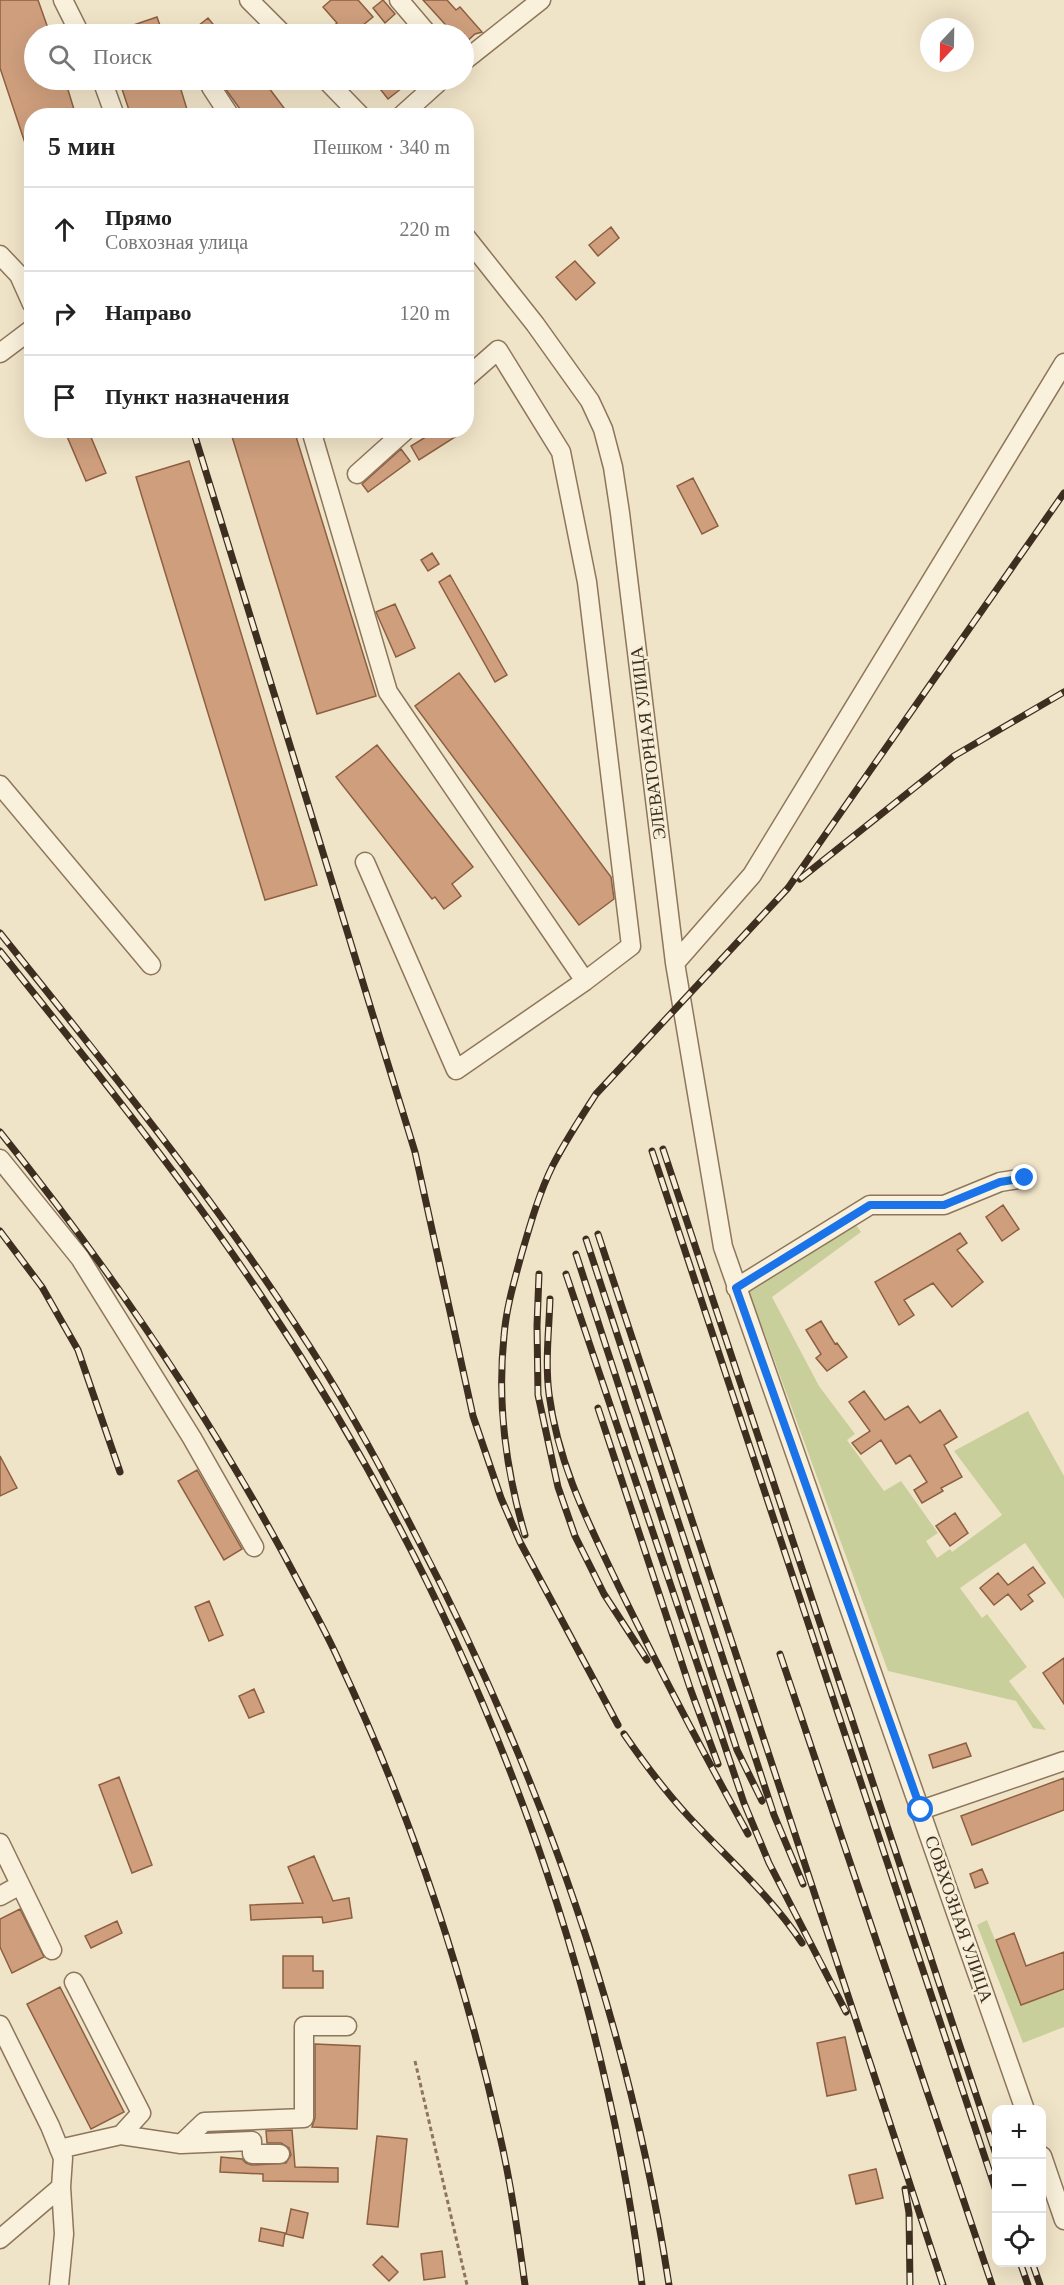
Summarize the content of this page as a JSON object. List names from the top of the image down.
{
  "streets": {
    "street": ["ЭЛЕВАТОРНАЯ УЛИЦА", "СОВХОЗНАЯ УЛИЦА"]
  },
  "crossings": [
    ["ЭЛЕВАТОРНАЯ УЛИЦА", "СОВХОЗНАЯ УЛИЦА"]
  ],
  "north": "bottom",
  "page": {
    "search": "Поиск",
    "heading": ["5 мин", "Пешком · 340 m"],
    "list": [
      ["Прямо", "Совхозная улица", "220 m"],
      ["Направо", "120 m"],
      "Пункт назначения"
    ],
    "map_buttons": ["+", "−"]
  }
}
